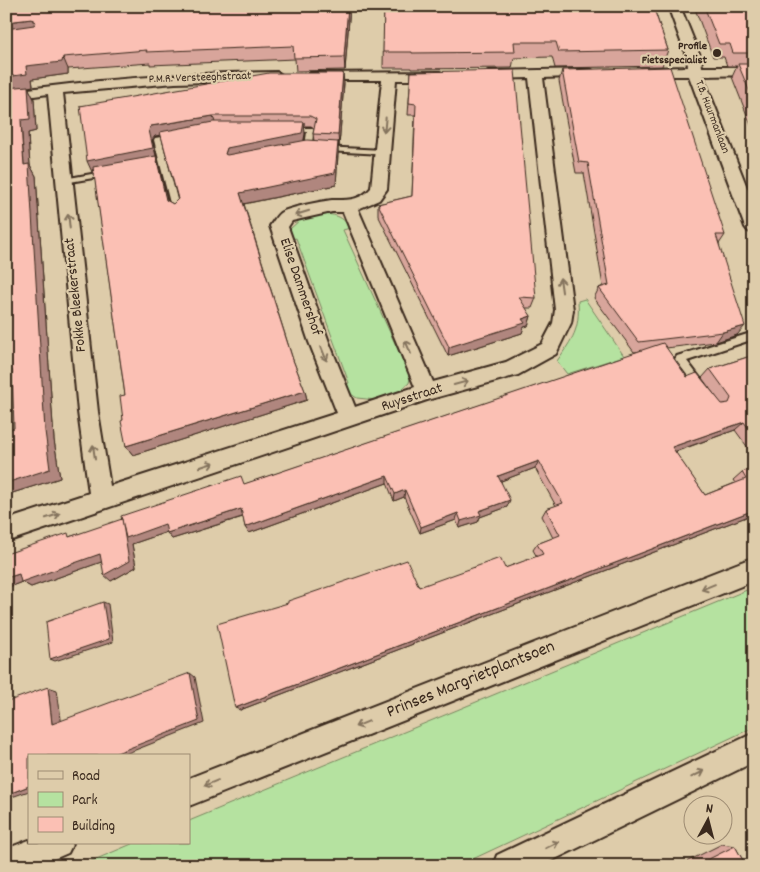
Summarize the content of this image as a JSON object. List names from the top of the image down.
{
  "streets": {
    "street": [
      "P.M.R. Versteeghstraat",
      "T.B. Huurmanlaan",
      "Elise Dammershof",
      "Fokke Bleekerstraat",
      "Ruysstraat",
      "Prinses Margrietplantsoen"
    ]
  },
  "crossings": [
    ["P.M.R. Versteeghstraat", "Elise Dammershof"],
    ["P.M.R. Versteeghstraat", "Fokke Bleekerstraat"],
    ["Elise Dammershof", "Ruysstraat"],
    ["Fokke Bleekerstraat", "Ruysstraat"]
  ],
  "one_way": ["Elise Dammershof", "Fokke Bleekerstraat", "Ruysstraat"],
  "places": ["Profile Fietsspecialist"],
  "legend": ["Road", "Park", "Building"],
  "north": "top"
}
